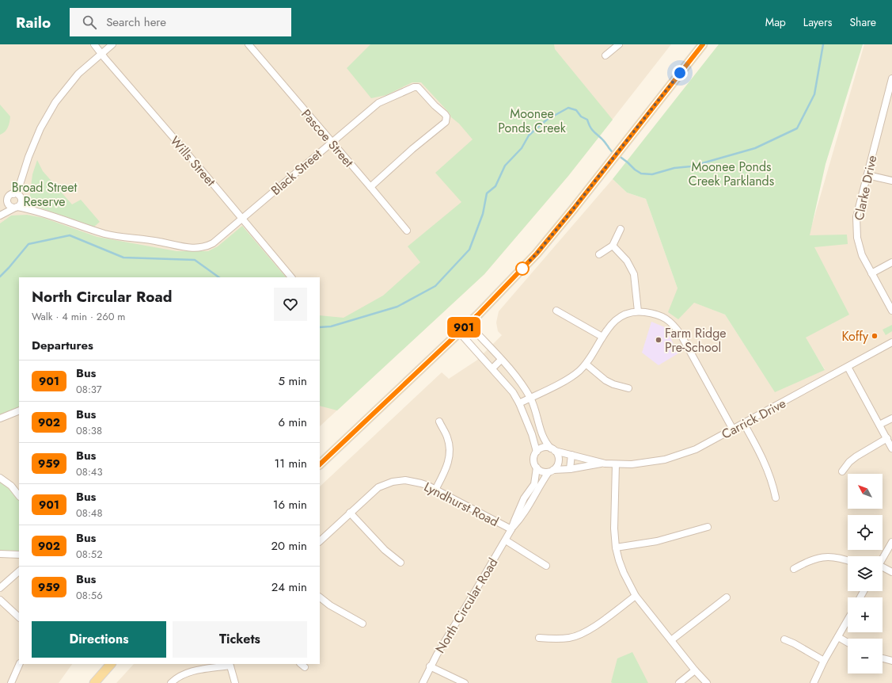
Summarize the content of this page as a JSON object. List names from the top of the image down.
{
  "streets": {
    "street": [
      "Pascoe Street",
      "Wills Street",
      "Black Street",
      "Clarke Drive",
      "Carrick Drive",
      "Lyndhurst Road",
      "North Circular Road"
    ]
  },
  "crossings": [
    ["Pascoe Street", "Black Street"],
    ["Wills Street", "Black Street"],
    ["Carrick Drive", "North Circular Road"],
    ["Lyndhurst Road", "North Circular Road"]
  ],
  "parks": ["Moonee Ponds Creek", "Moonee Ponds Creek Parklands", "Broad Street Reserve"],
  "places": ["Koffy", "Farm Ridge Pre-School"],
  "lines": ["bus line 901"],
  "north": "top left",
  "page": {
    "header": "Railo",
    "search": "Search here",
    "nav": ["Map", "Layers", "Share"],
    "on_map": "901",
    "heading": [
      ["North Circular Road", "Walk · 4 min · 260 m"],
      "Departures"
    ],
    "list": [
      {
        "mark": "901",
        "name": "Bus",
        "note": "08:37",
        "value": "5 min"
      },
      {
        "mark": "902",
        "name": "Bus",
        "note": "08:38",
        "value": "6 min"
      },
      {
        "mark": "959",
        "name": "Bus",
        "note": "08:43",
        "value": "11 min"
      },
      {
        "mark": "901",
        "name": "Bus",
        "note": "08:48",
        "value": "16 min"
      },
      {
        "mark": "902",
        "name": "Bus",
        "note": "08:52",
        "value": "20 min"
      },
      {
        "mark": "959",
        "name": "Bus",
        "note": "08:56",
        "value": "24 min"
      }
    ],
    "map_buttons": ["+", "−"],
    "buttons": ["Directions", "Tickets"]
  }
}
